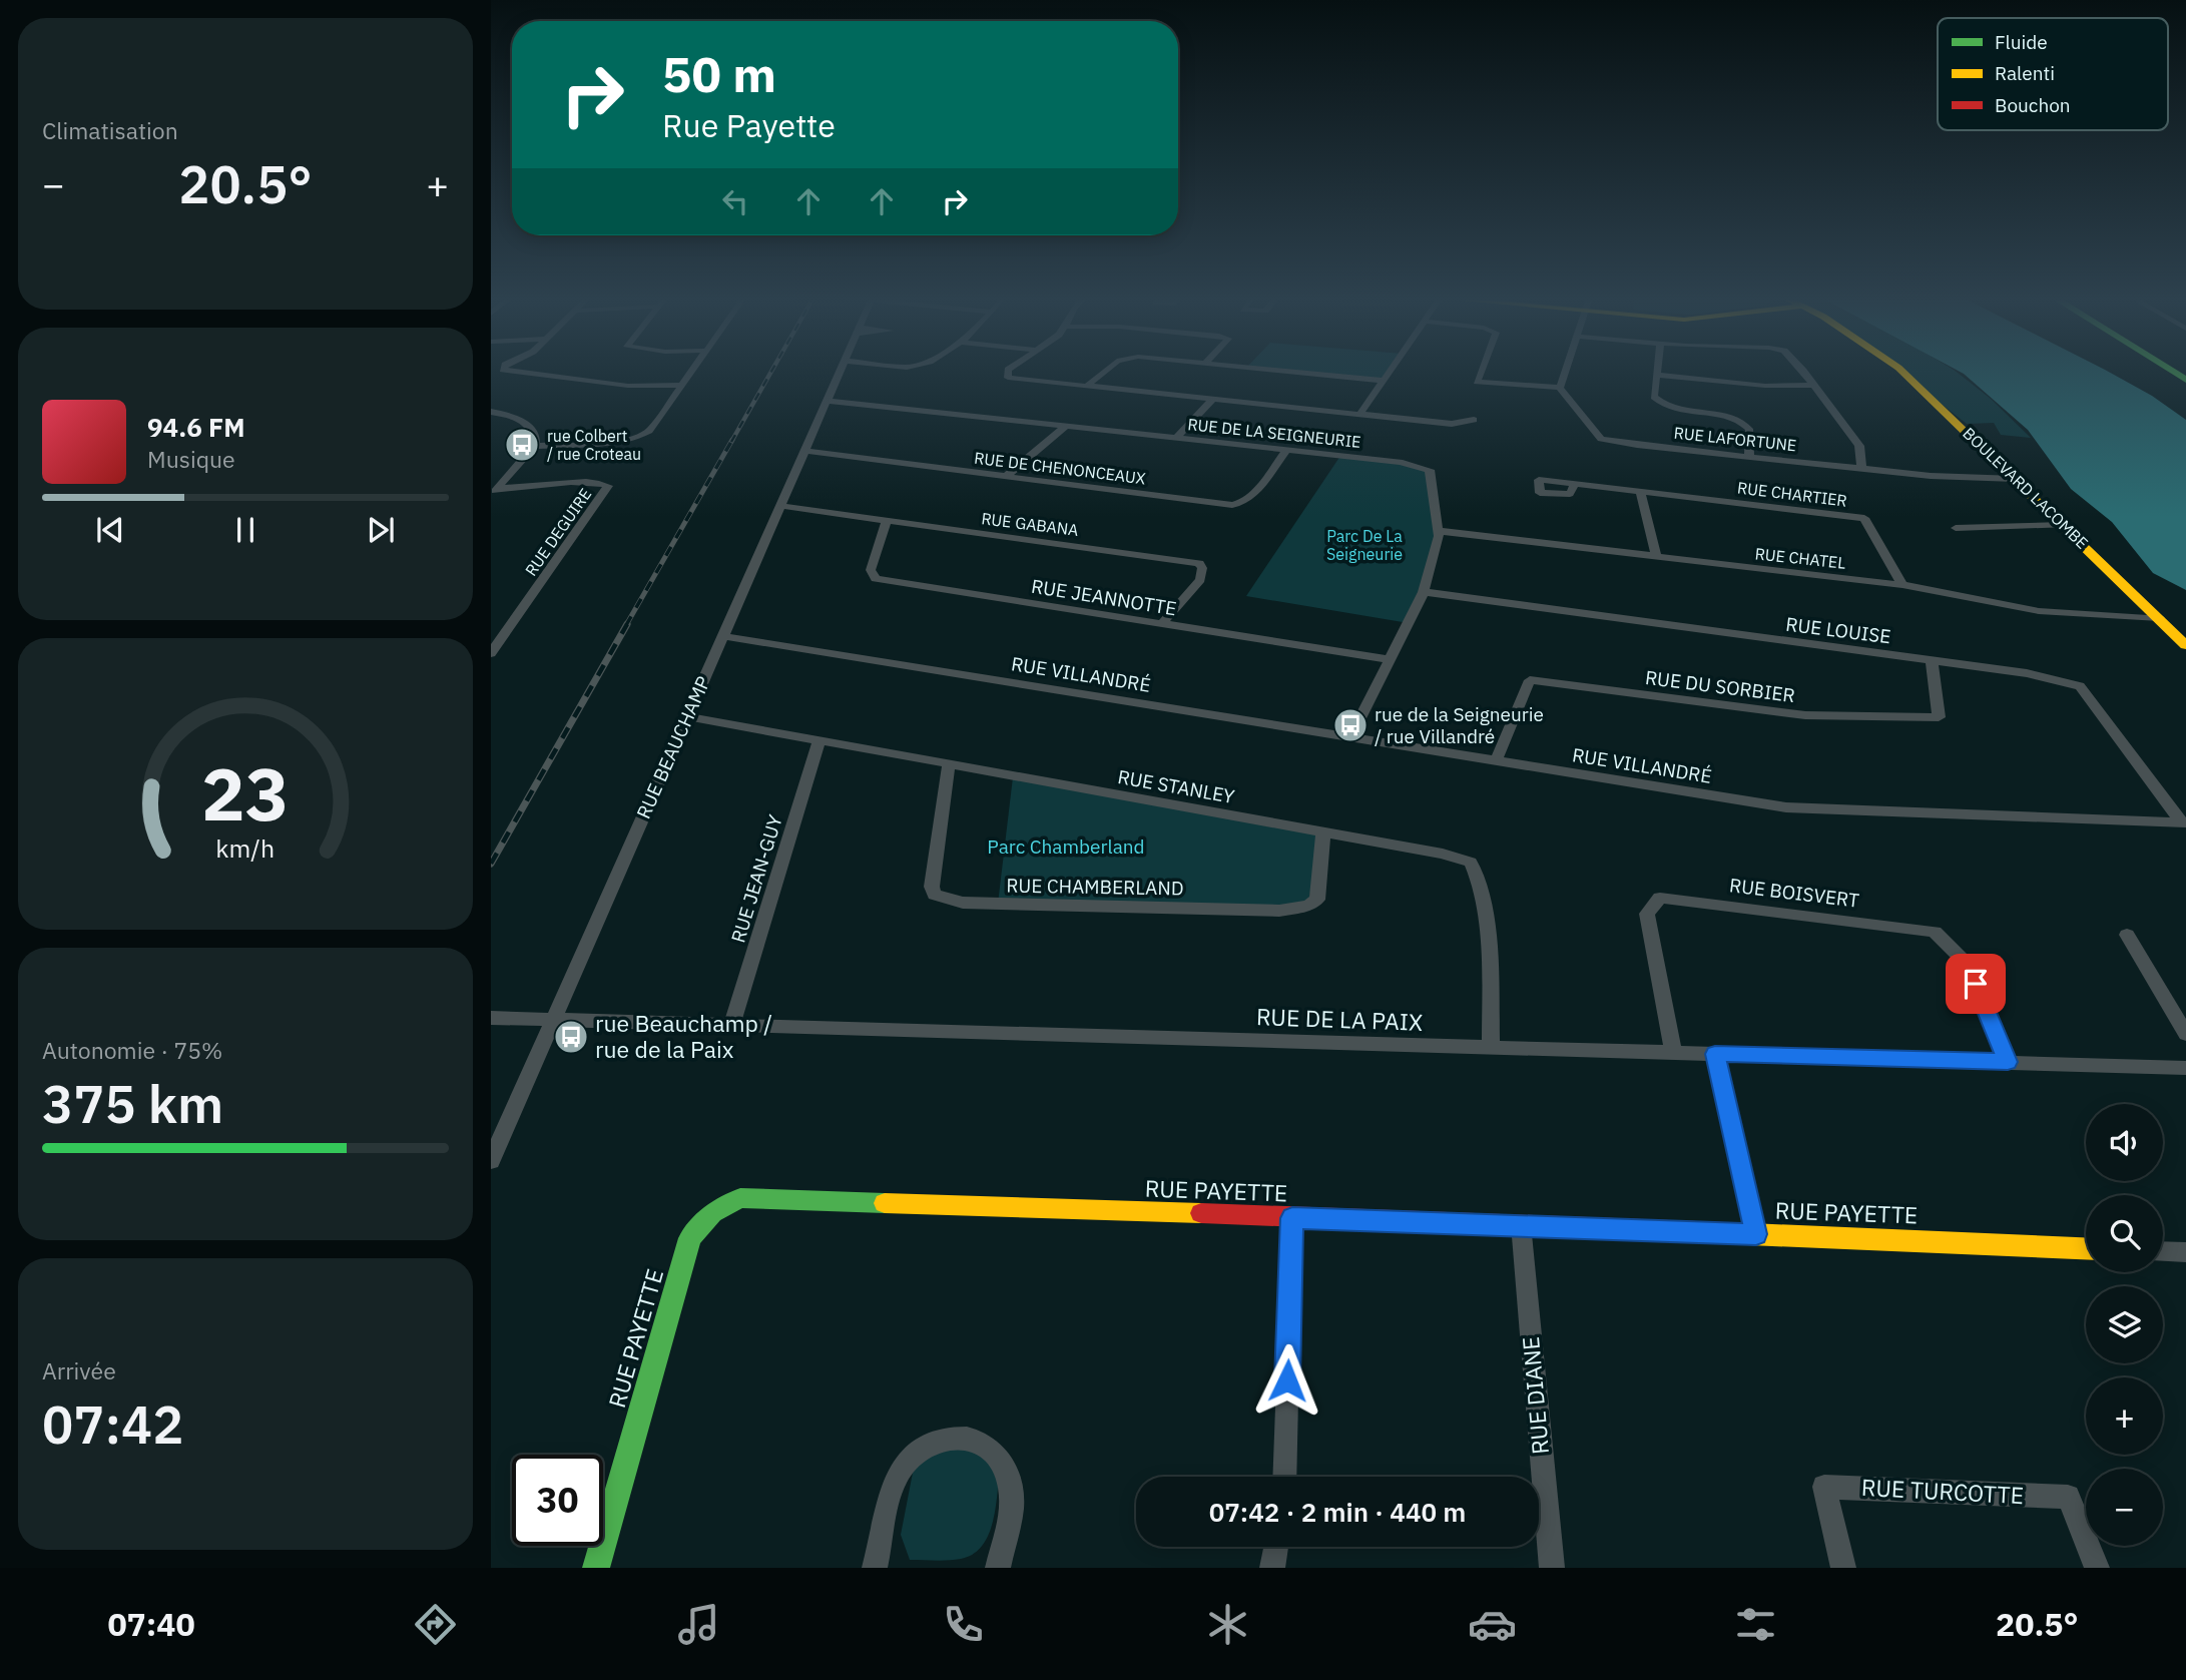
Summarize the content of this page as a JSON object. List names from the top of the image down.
{
  "streets": {
    "street": [
      "RUE DE LA SEIGNEURIE",
      "RUE LAFORTUNE",
      "RUE DE CHENONCEAUX",
      "BOULEVARD LACOMBE",
      "RUE CHARTIER",
      "RUE GABANA",
      "RUE DEGUIRE",
      "RUE CHATEL",
      "RUE JEANNOTTE",
      "RUE LOUISE",
      "RUE VILLANDRÉ",
      "RUE DU SORBIER",
      "RUE BEAUCHAMP",
      "RUE STANLEY",
      "RUE JEAN-GUY",
      "RUE CHAMBERLAND",
      "RUE BOISVERT",
      "RUE DE LA PAIX",
      "RUE PAYETTE",
      "RUE DIANE",
      "RUE TURCOTTE"
    ]
  },
  "crossings": [
    ["RUE DE LA SEIGNEURIE", "RUE DE CHENONCEAUX"],
    ["RUE DE LA SEIGNEURIE", "RUE CHATEL"],
    ["RUE DE LA SEIGNEURIE", "RUE JEANNOTTE"],
    ["RUE DE LA SEIGNEURIE", "RUE LOUISE"],
    ["RUE DE LA SEIGNEURIE", "RUE VILLANDRÉ"],
    ["RUE DE LA SEIGNEURIE", "RUE BEAUCHAMP"],
    ["RUE LAFORTUNE", "BOULEVARD LACOMBE"],
    ["RUE DE CHENONCEAUX", "RUE BEAUCHAMP"],
    ["BOULEVARD LACOMBE", "RUE CHATEL"],
    ["RUE CHARTIER", "RUE CHATEL"],
    ["RUE GABANA", "RUE JEANNOTTE"],
    ["RUE GABANA", "RUE BEAUCHAMP"],
    ["RUE LOUISE", "RUE VILLANDRÉ"],
    ["RUE LOUISE", "RUE DU SORBIER"],
    ["RUE VILLANDRÉ", "RUE DU SORBIER"],
    ["RUE VILLANDRÉ", "RUE BEAUCHAMP"],
    ["RUE BEAUCHAMP", "RUE STANLEY"],
    ["RUE BEAUCHAMP", "RUE DE LA PAIX"],
    ["RUE STANLEY", "RUE JEAN-GUY"],
    ["RUE STANLEY", "RUE CHAMBERLAND"],
    ["RUE STANLEY", "RUE DE LA PAIX"],
    ["RUE JEAN-GUY", "RUE DE LA PAIX"],
    ["RUE BOISVERT", "RUE DE LA PAIX"],
    ["RUE PAYETTE", "RUE DIANE"]
  ],
  "parks": ["Parc De La Seigneurie", "Parc Chamberland"],
  "places": {
    "bus stop": ["rue Colbert / rue Croteau", "rue de la Seigneurie / rue Villandré", "rue Beauchamp / rue de la Paix"]
  },
  "legend": ["Fluide", "Ralenti", "Bouchon"],
  "page": {
    "tile": [
      "Climatisation",
      ["Autonomie · 75%", "375 km"],
      ["Arrivée", "07:42"]
    ],
    "turn": ["50 m", "Rue Payette"],
    "heat": ["−", "20.5°", "+"],
    "song": ["94.6 FM", "Musique"],
    "map_buttons": ["+", "−"],
    "limit": "30",
    "trip": "07:42 · 2 min · 440 m",
    "tabs": ["07:40", "20.5°"],
    "gauge": ["23", "km/h"]
  }
}
